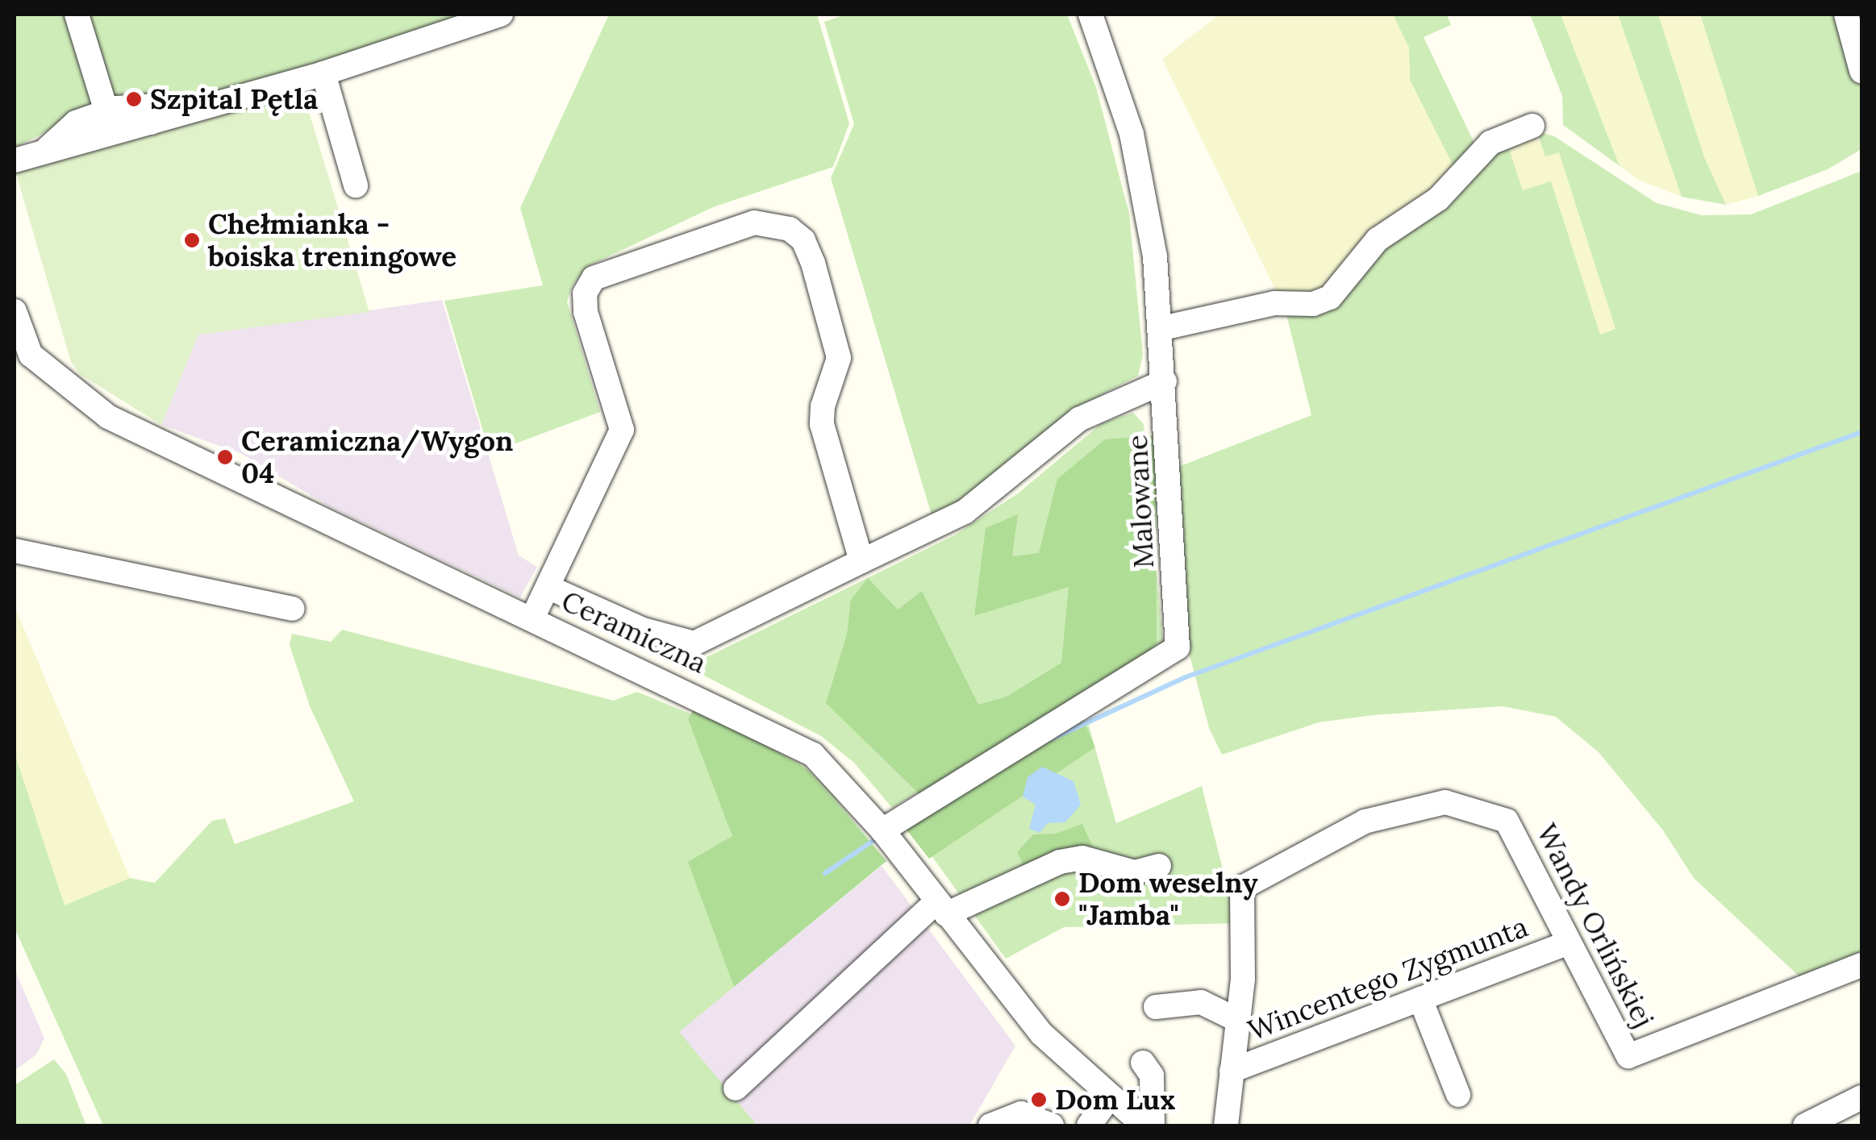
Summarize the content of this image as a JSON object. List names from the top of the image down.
{
  "streets": {
    "street": [
      "Malowane",
      "Ceramiczna",
      "Wandy Orlińskiej",
      "Wincentego Zygmunta"
    ]
  },
  "crossings": [
    ["Malowane", "Ceramiczna"],
    ["Wandy Orlińskiej", "Wincentego Zygmunta"]
  ],
  "places": [
    "Szpital Pętla",
    "Chełmianka - boiska treningowe",
    "Ceramiczna/Wygon 04",
    "Dom weselny \"Jamba\"",
    "Dom Lux"
  ]
}
